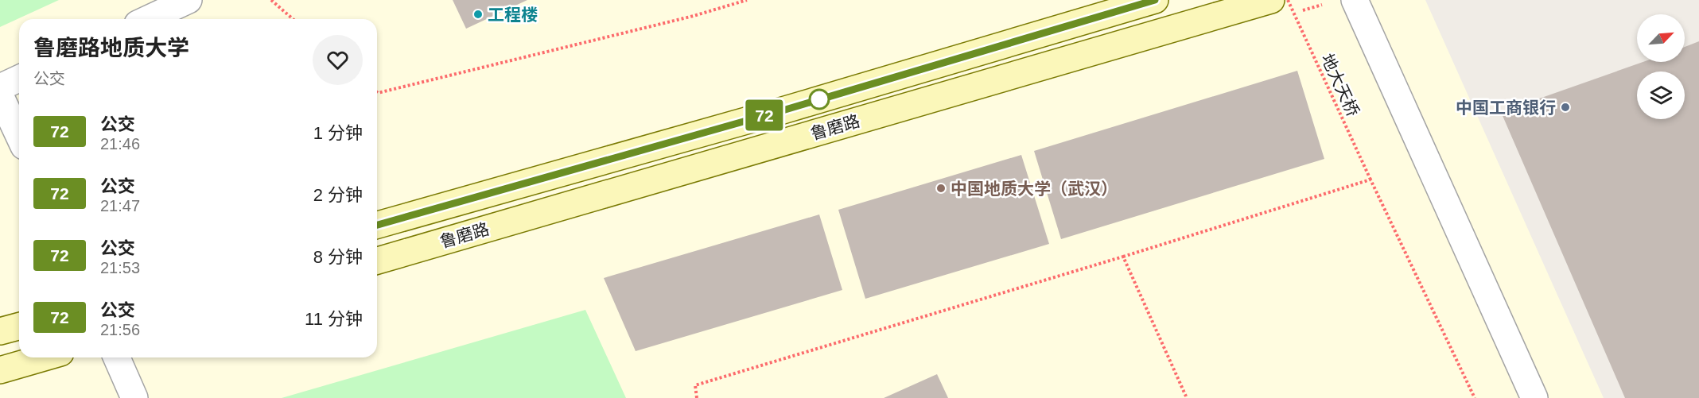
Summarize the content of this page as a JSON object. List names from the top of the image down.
{
  "streets": {
    "main road": ["鲁磨路"],
    "path": ["地大天桥"]
  },
  "places": ["工程楼", "中国工商银行", "中国地质大学（武汉）"],
  "lines": ["bus line 72"],
  "north": "top right",
  "page": {
    "on_map": "72",
    "heading": ["鲁磨路地质大学", "公交"],
    "list": [
      {
        "mark": "72",
        "name": "公交",
        "note": "21:46",
        "value": "1 分钟"
      },
      {
        "mark": "72",
        "name": "公交",
        "note": "21:47",
        "value": "2 分钟"
      },
      {
        "mark": "72",
        "name": "公交",
        "note": "21:53",
        "value": "8 分钟"
      },
      {
        "mark": "72",
        "name": "公交",
        "note": "21:56",
        "value": "11 分钟"
      }
    ]
  }
}
